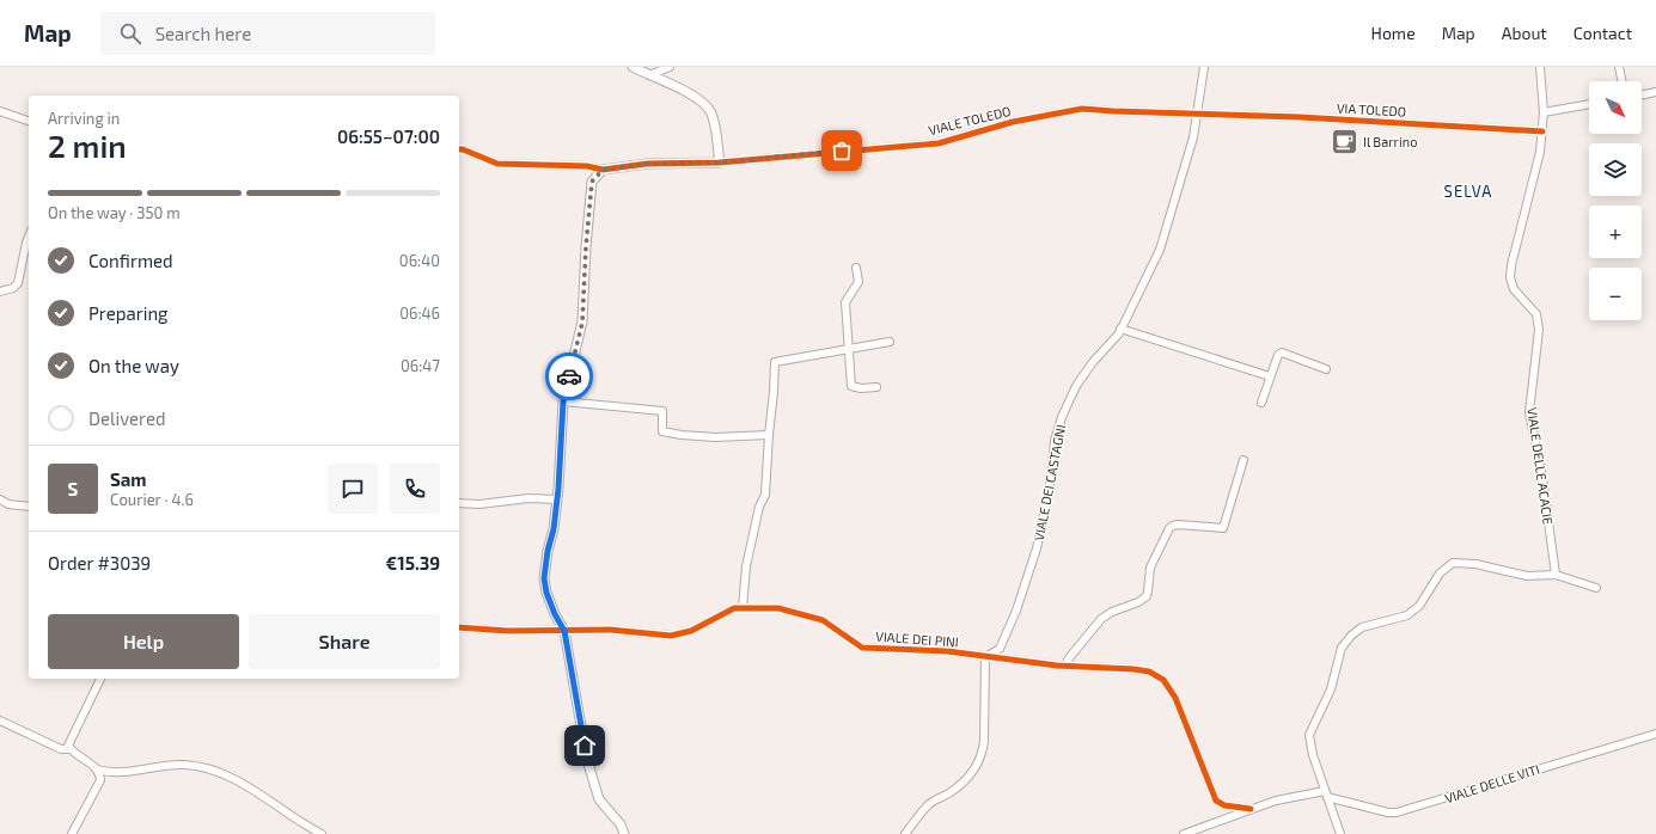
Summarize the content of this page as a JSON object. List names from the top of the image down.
{
  "streets": {
    "street": [
      "VIA TOLEDO",
      "VIALE TOLEDO",
      "VIALE DELLE ACACIE",
      "VIALE DEI CASTAGNI",
      "VIALE DEI PINI",
      "VIALE DELLE VITI"
    ]
  },
  "crossings": [
    ["VIA TOLEDO", "VIALE TOLEDO"],
    ["VIA TOLEDO", "VIALE DELLE ACACIE"],
    ["VIA TOLEDO", "VIALE DEI CASTAGNI"],
    ["VIALE TOLEDO", "VIALE DEI CASTAGNI"],
    ["VIALE DEI CASTAGNI", "VIALE DEI PINI"]
  ],
  "districts": ["SELVA"],
  "places": {
    "cafe": ["Il Barrino"]
  },
  "north": "bottom right",
  "page": {
    "header": "Map",
    "search": "Search here",
    "nav": [
      "Home",
      "Map",
      "About",
      "Contact"
    ],
    "map_buttons": ["+", "−"],
    "heading": ["2 min", "Arriving in", "06:55–07:00"],
    "panel": [
      "Sam",
      "Courier · 4.6",
      "Order #3039",
      "€15.39"
    ],
    "bar": "On the way · 350 m",
    "list": [
      ["Confirmed", "06:40"],
      ["Preparing", "06:46"],
      ["On the way", "06:47"],
      "Delivered"
    ],
    "round": "S",
    "buttons": ["Help", "Share"]
  }
}
